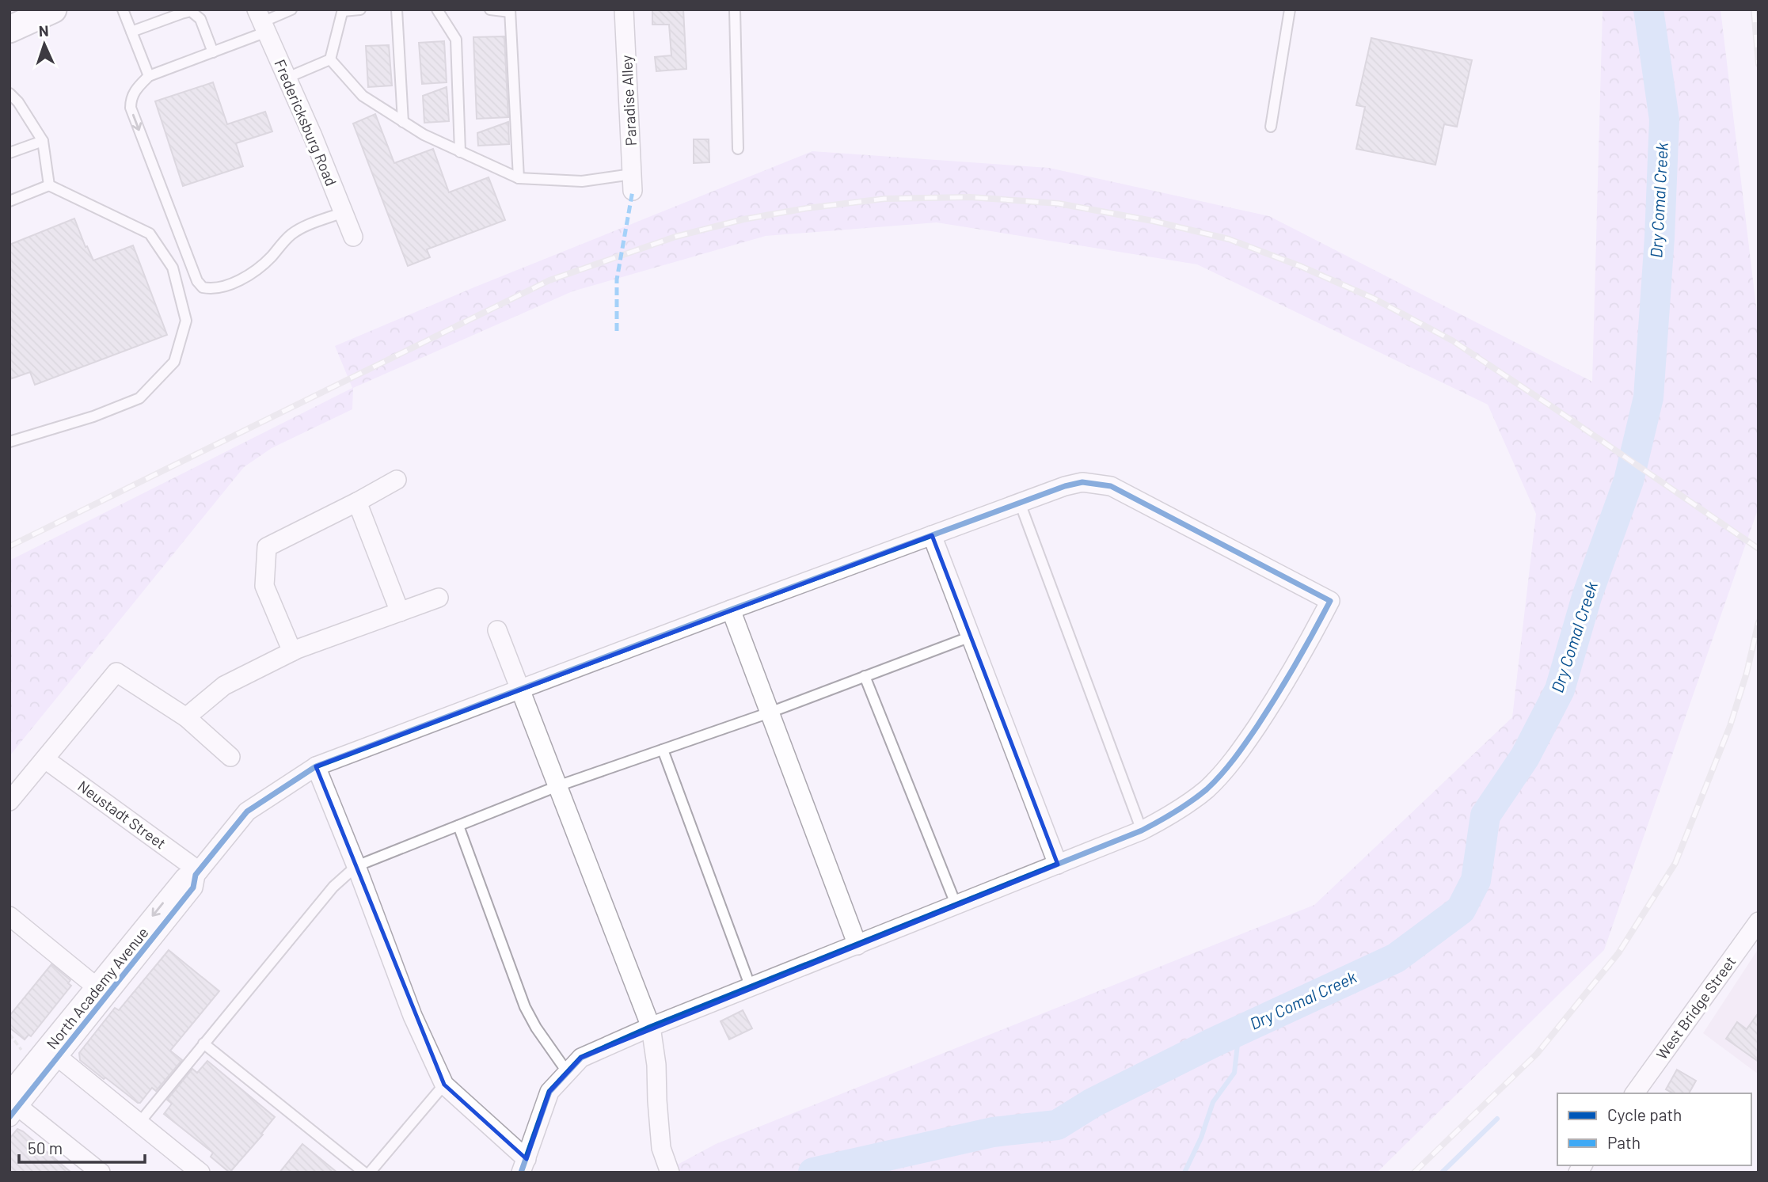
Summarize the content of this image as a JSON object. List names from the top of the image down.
{
  "streets": {
    "street": [
      "Paradise Alley",
      "Fredericksburg Road",
      "Neustadt Street",
      "North Academy Avenue",
      "West Bridge Street"
    ]
  },
  "crossings": [
    ["Neustadt Street", "North Academy Avenue"]
  ],
  "water": ["Dry Comal Creek"],
  "legend": ["Cycle path", "Path"],
  "scale_bar": "50 m",
  "north": "top"
}
